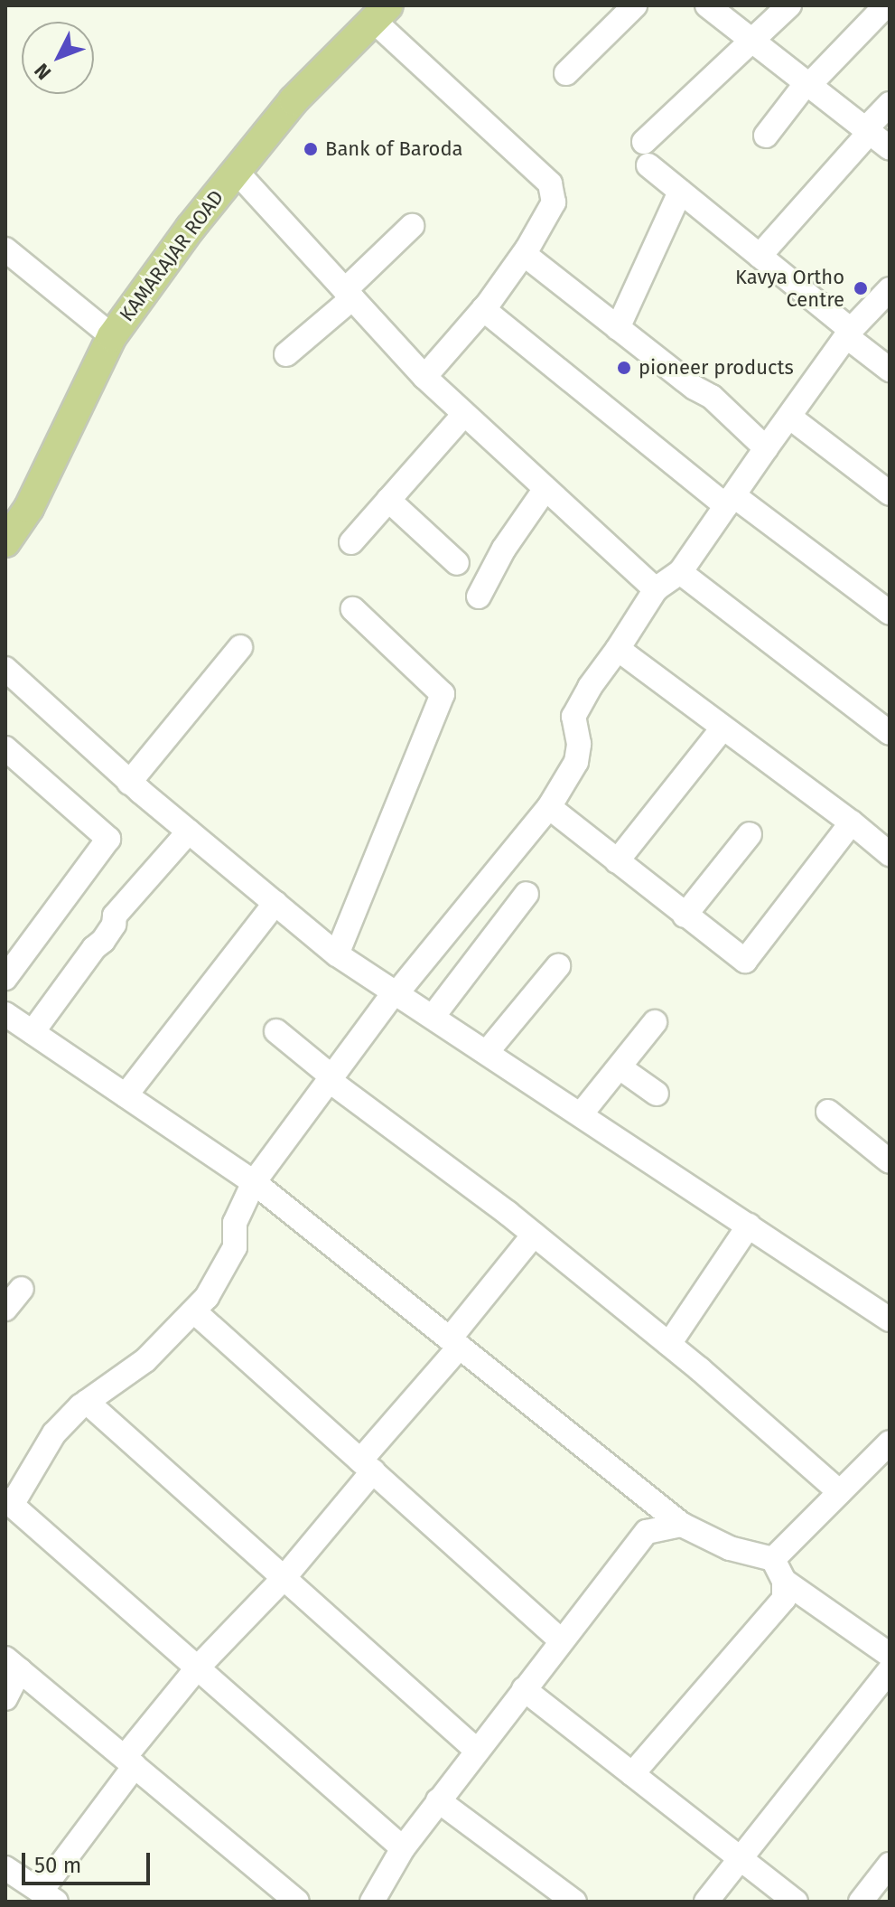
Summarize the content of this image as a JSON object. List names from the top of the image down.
{
  "streets": {
    "main road": ["KAMARAJAR ROAD"]
  },
  "places": ["Bank of Baroda", "Kavya Ortho Centre", "pioneer products"],
  "scale_bar": "50 m",
  "north": "bottom left"
}
